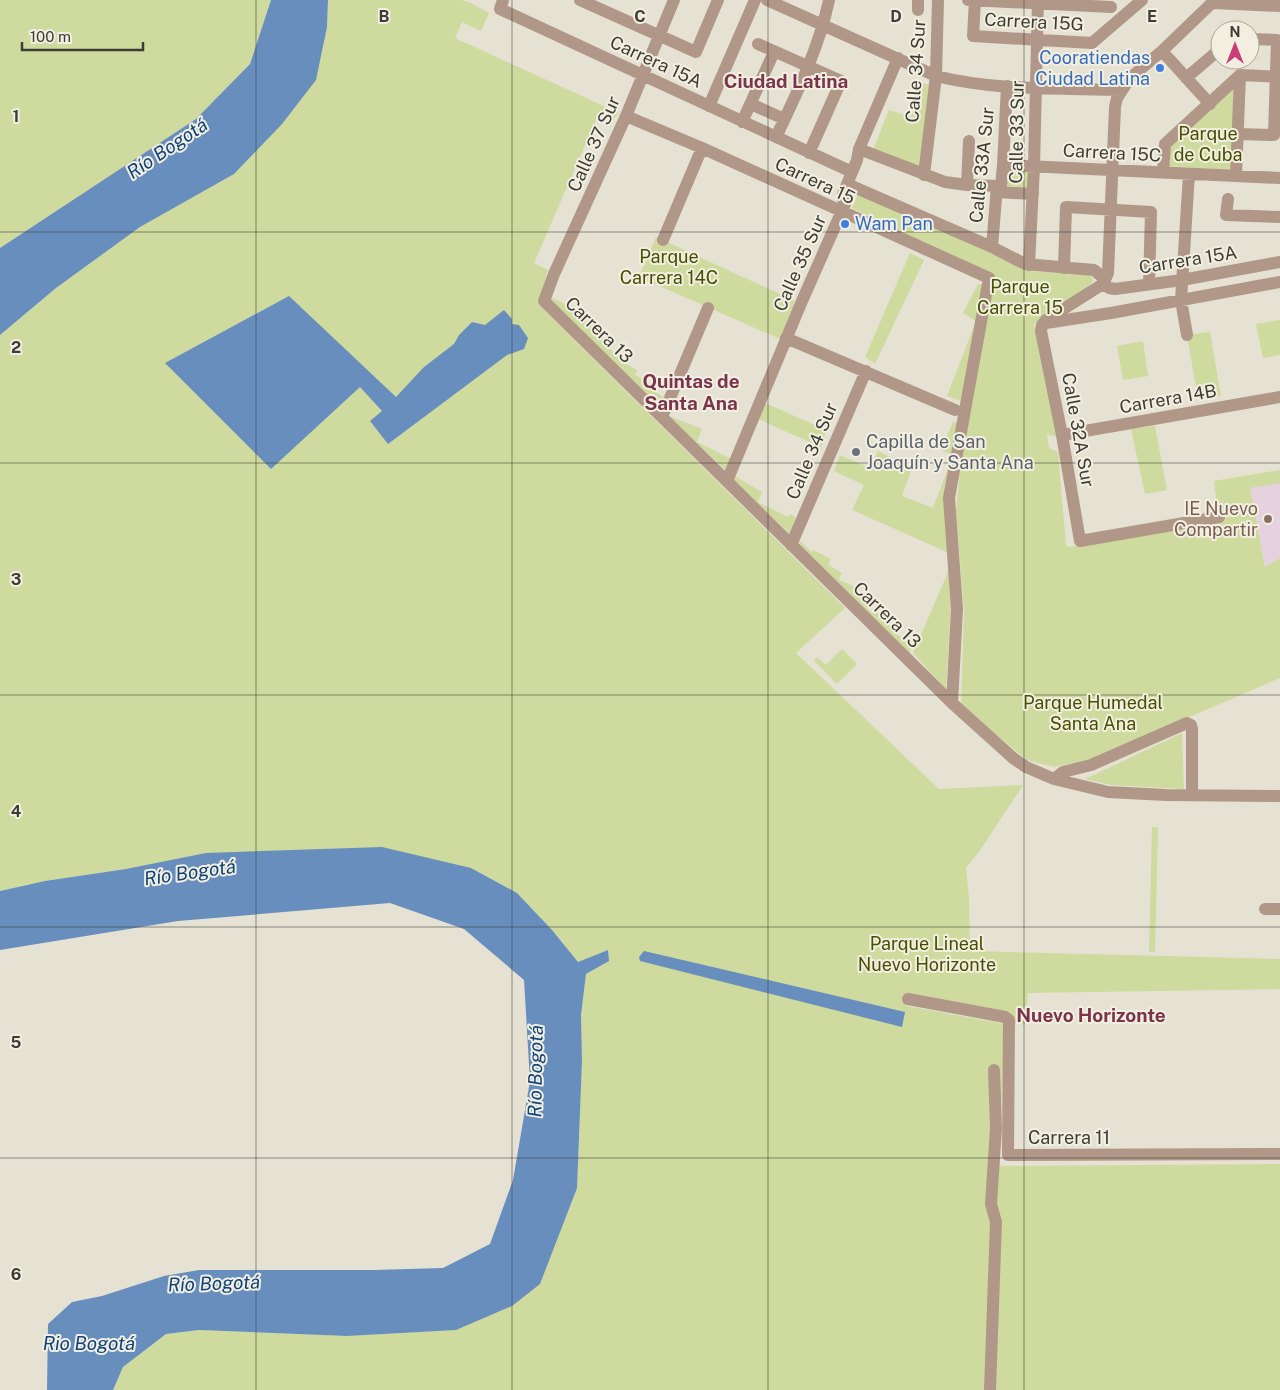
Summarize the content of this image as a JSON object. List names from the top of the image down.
{
  "streets": {
    "street": [
      "Carrera 15G",
      "Carrera 15A",
      "Calle 34 Sur",
      "Calle 33 Sur",
      "Calle 37 Sur",
      "Carrera 15C",
      "Calle 33A Sur",
      "Carrera 15",
      "Calle 35 Sur",
      "Carrera 13",
      "Carrera 14B",
      "Calle 32A Sur",
      "Carrera 11"
    ]
  },
  "crossings": [
    ["Carrera 15G", "Calle 33 Sur"],
    ["Carrera 15A", "Calle 33 Sur"],
    ["Carrera 15A", "Calle 37 Sur"],
    ["Carrera 15A", "Calle 33A Sur"],
    ["Carrera 15A", "Calle 35 Sur"],
    ["Calle 34 Sur", "Carrera 13"],
    ["Calle 33 Sur", "Carrera 15C"],
    ["Calle 37 Sur", "Carrera 15"],
    ["Calle 37 Sur", "Carrera 13"],
    ["Carrera 15C", "Calle 33A Sur"],
    ["Carrera 15", "Calle 35 Sur"],
    ["Carrera 15", "Carrera 13"],
    ["Calle 35 Sur", "Carrera 13"],
    ["Carrera 14B", "Calle 32A Sur"]
  ],
  "districts": ["Ciudad Latina", "Quintas de Santa Ana", "Nuevo Horizonte"],
  "water": ["Río Bogotá", "Rio Bogotá"],
  "parks": [
    "Parque de Cuba",
    "Parque Carrera 14C",
    "Parque Carrera 15",
    "Parque Humedal Santa Ana",
    "Parque Lineal Nuevo Horizonte"
  ],
  "places": [
    "Cooratiendas Ciudad Latina",
    "Wam Pan",
    "Capilla de San Joaquín y Santa Ana",
    "IE Nuevo Compartir"
  ],
  "scale_bar": "100 m",
  "north": "top",
  "grid": {
    "columns": [
      "B",
      "C",
      "D",
      "E"
    ],
    "rows": [
      "1",
      "2",
      "3",
      "4",
      "5",
      "6"
    ]
  }
}
